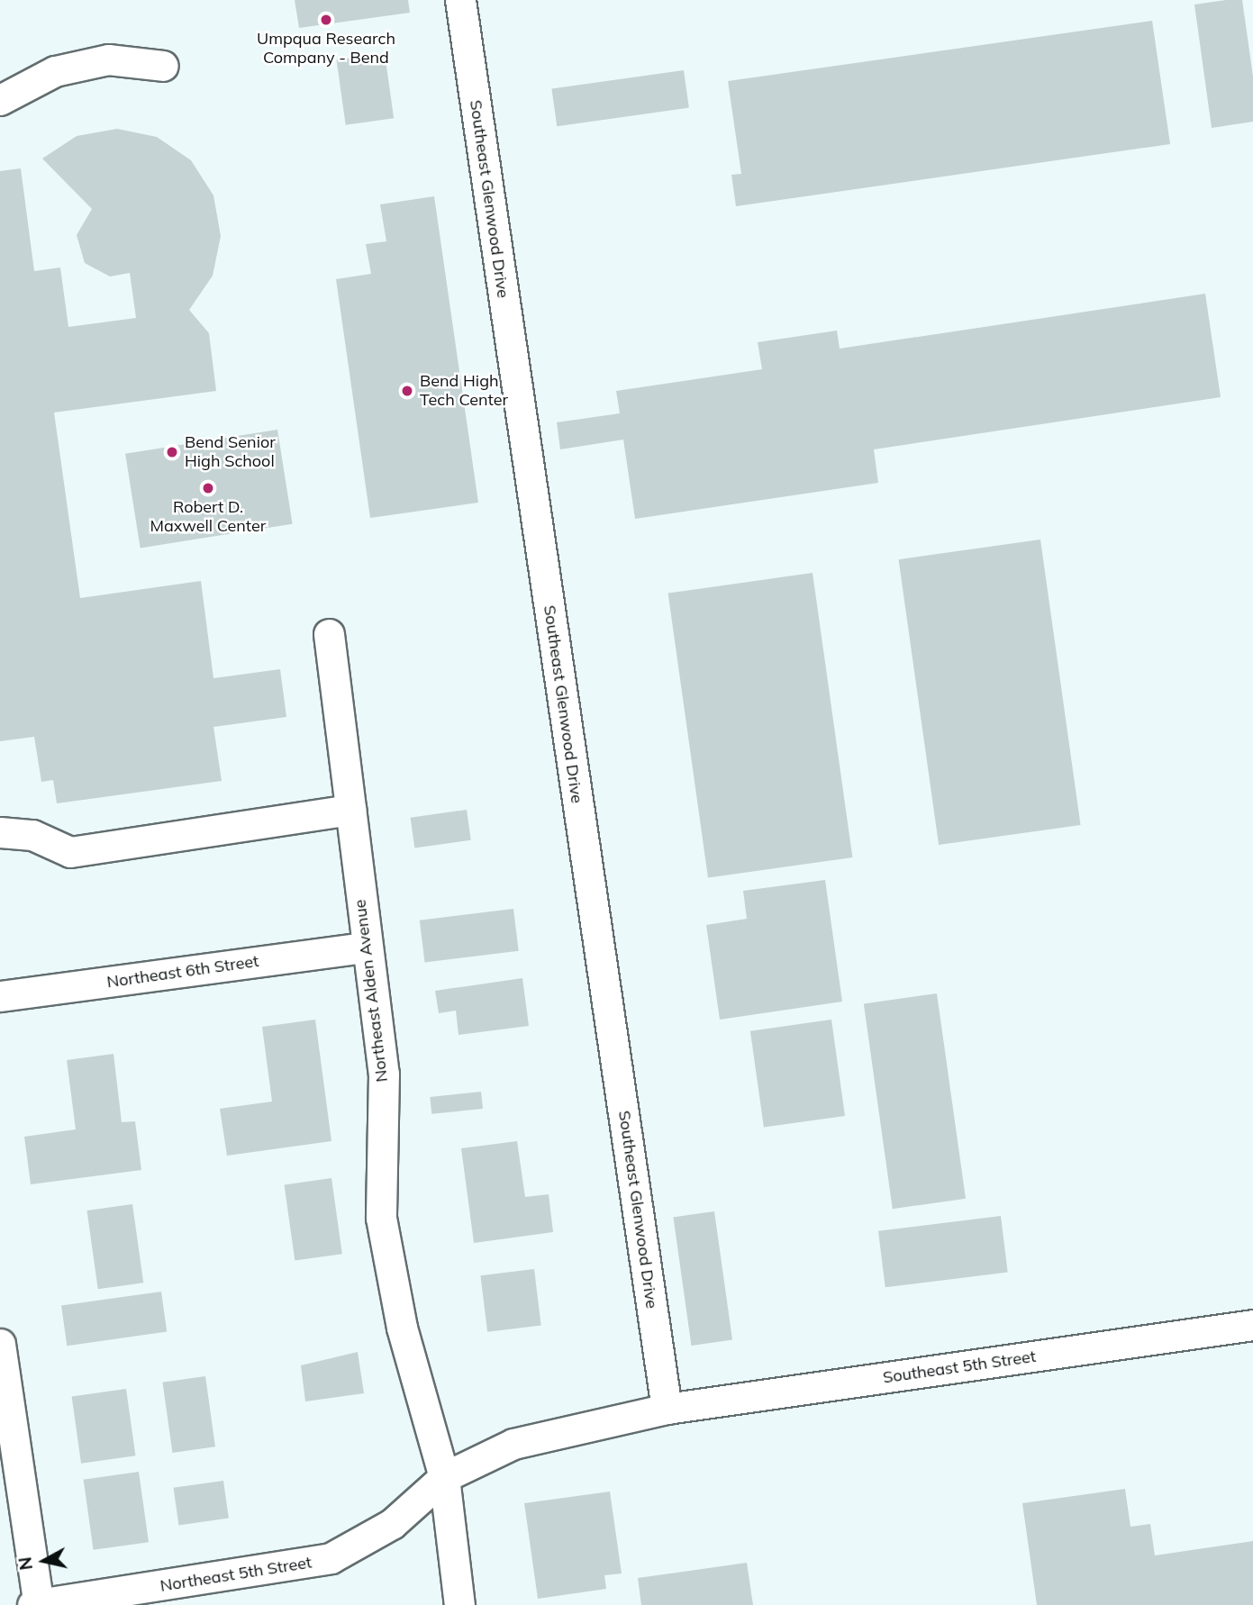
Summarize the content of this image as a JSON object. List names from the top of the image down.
{
  "streets": {
    "street": [
      "Southeast Glenwood Drive",
      "Northeast 6th Street",
      "Northeast Alden Avenue",
      "Southeast 5th Street",
      "Northeast 5th Street"
    ]
  },
  "crossings": [
    ["Southeast Glenwood Drive", "Southeast 5th Street"],
    ["Southeast Glenwood Drive", "Northeast 5th Street"],
    ["Northeast 6th Street", "Northeast Alden Avenue"],
    ["Northeast Alden Avenue", "Northeast 5th Street"],
    ["Southeast 5th Street", "Northeast 5th Street"]
  ],
  "places": [
    "Umpqua Research Company - Bend",
    "Bend High Tech Center",
    "Bend Senior High School",
    "Robert D. Maxwell Center"
  ],
  "north": "left"
}
